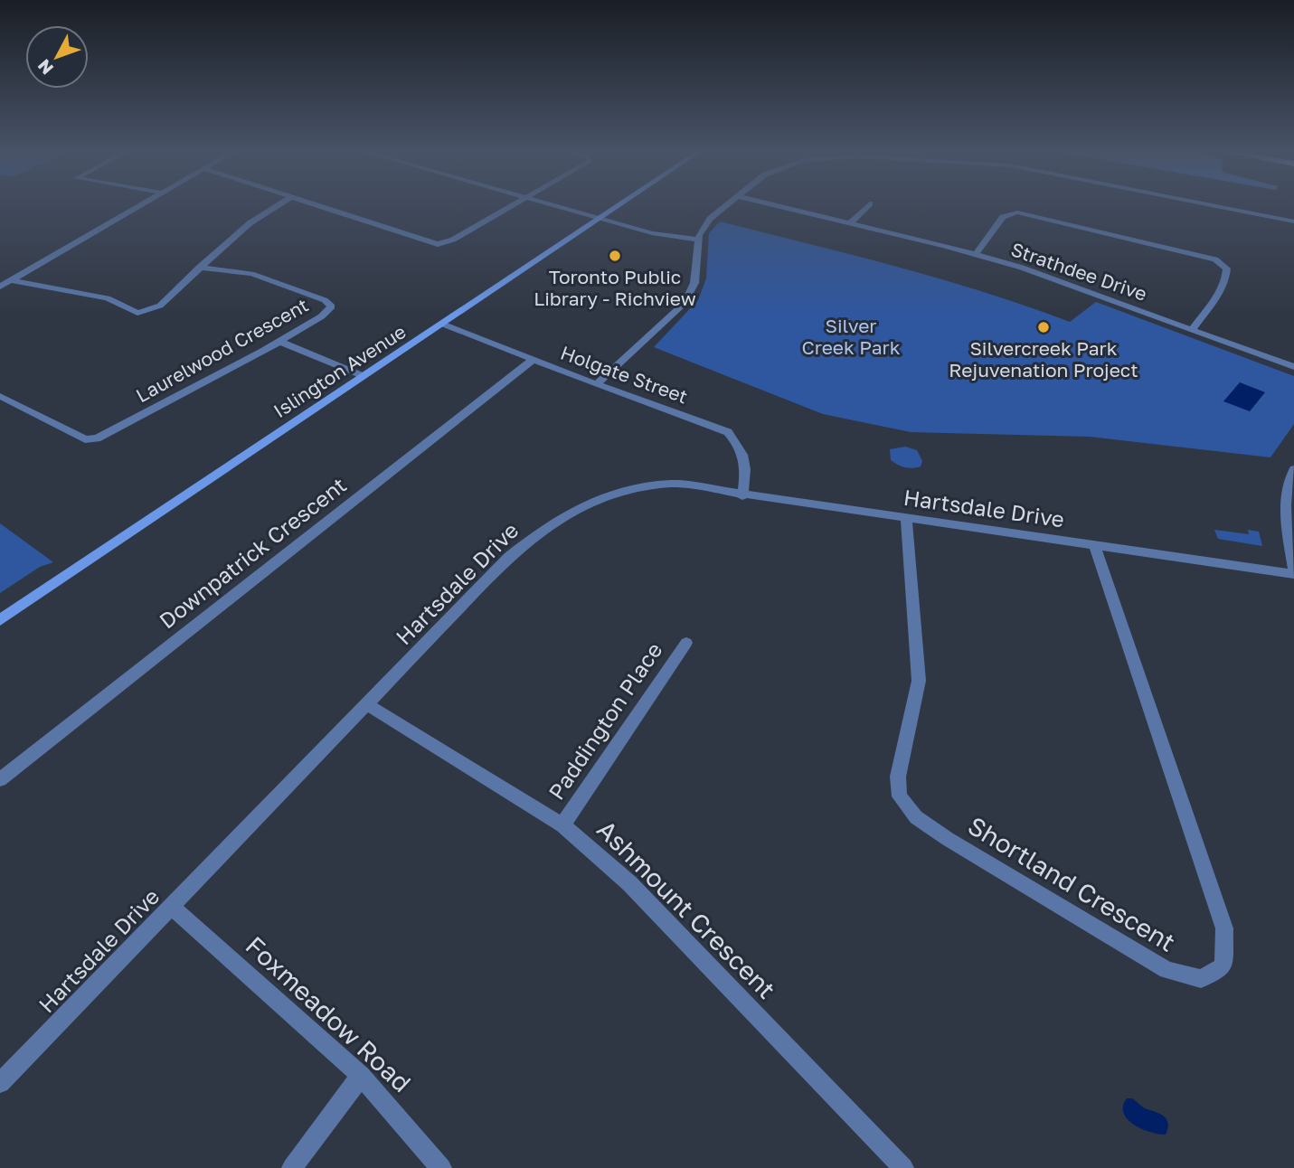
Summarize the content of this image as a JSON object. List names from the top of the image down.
{
  "streets": {
    "main road": ["Islington Avenue"],
    "street": [
      "Strathdee Drive",
      "Laurelwood Crescent",
      "Holgate Street",
      "Hartsdale Drive",
      "Downpatrick Crescent",
      "Paddington Place",
      "Shortland Crescent",
      "Ashmount Crescent",
      "Foxmeadow Road"
    ]
  },
  "crossings": [
    ["Islington Avenue", "Holgate Street"],
    ["Holgate Street", "Hartsdale Drive"],
    ["Holgate Street", "Downpatrick Crescent"],
    ["Hartsdale Drive", "Shortland Crescent"],
    ["Hartsdale Drive", "Ashmount Crescent"],
    ["Hartsdale Drive", "Foxmeadow Road"],
    ["Paddington Place", "Ashmount Crescent"]
  ],
  "parks": ["Silver Creek Park"],
  "places": ["Toronto Public Library - Richview", "Silvercreek Park Rejuvenation Project"],
  "north": "bottom left"
}
